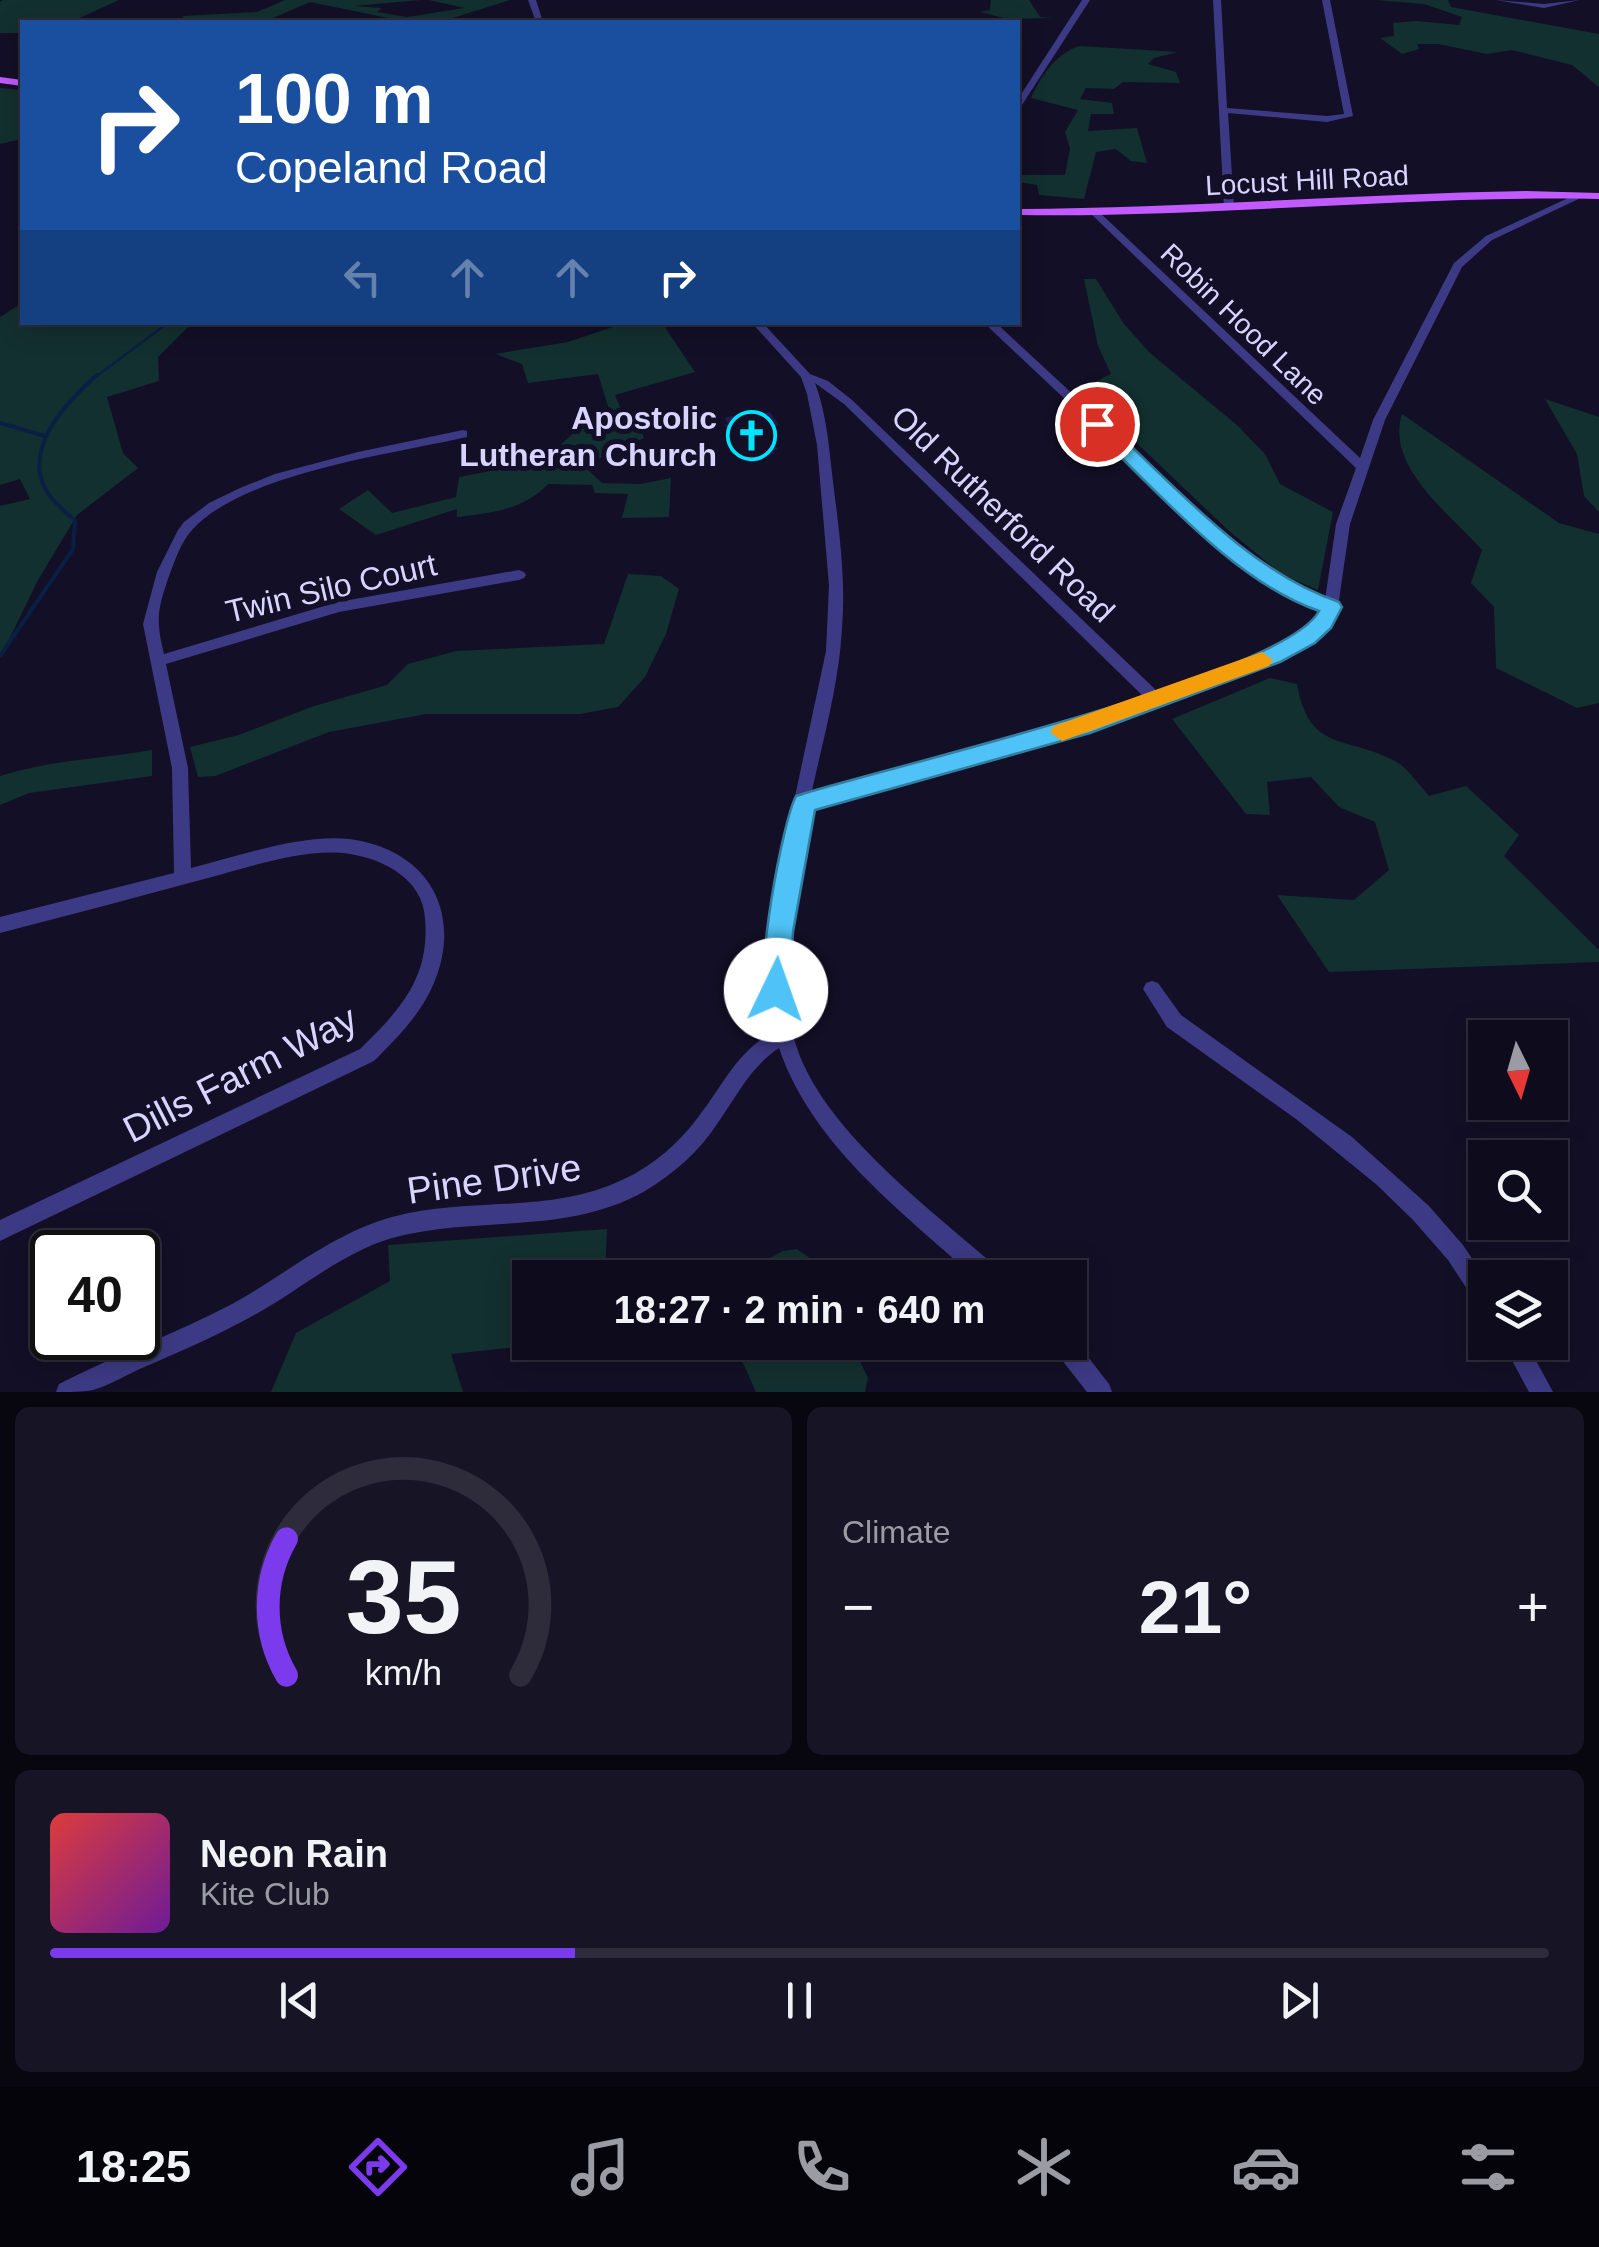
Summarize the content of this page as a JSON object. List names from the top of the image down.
{
  "streets": {
    "main road": ["Locust Hill Road"],
    "street": [
      "Robin Hood Lane",
      "Old Rutherford Road",
      "Twin Silo Court",
      "Dills Farm Way",
      "Pine Drive"
    ]
  },
  "crossings": [
    ["Locust Hill Road", "Robin Hood Lane"]
  ],
  "places": {
    "church": ["Apostolic Lutheran Church"]
  },
  "north": "bottom",
  "page": {
    "turn": ["100 m", "Copeland Road"],
    "limit": "40",
    "trip": "18:27 · 2 min · 640 m",
    "tile": "Climate",
    "heat": ["−", "21°", "+"],
    "song": ["Neon Rain", "Kite Club"],
    "tabs": "18:25",
    "gauge": ["35", "km/h"]
  }
}
